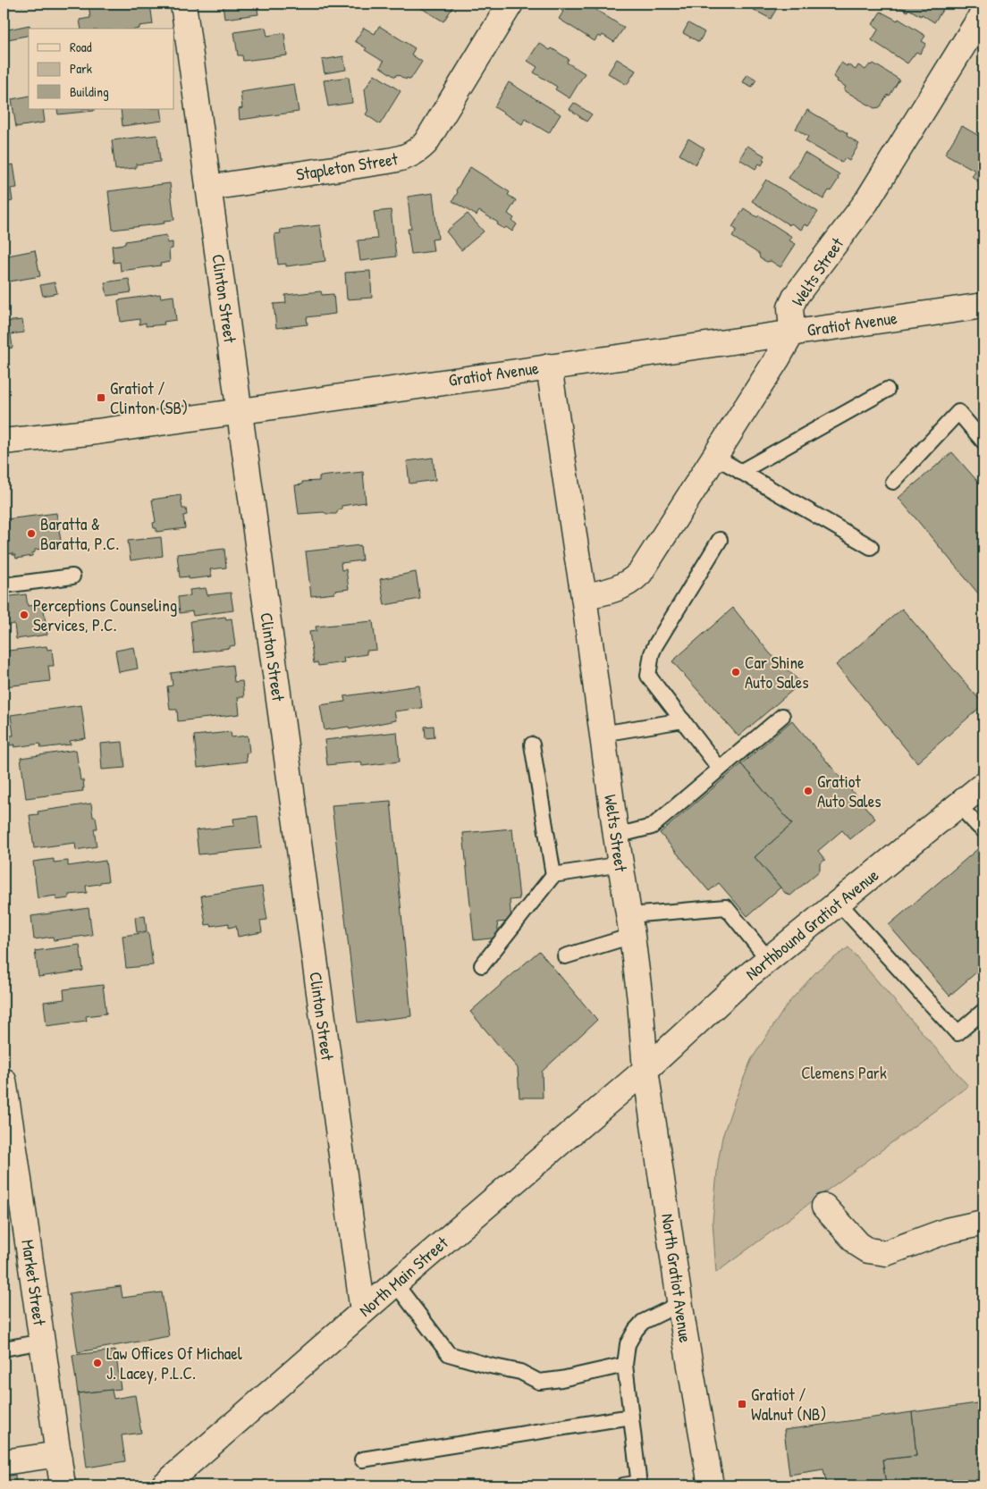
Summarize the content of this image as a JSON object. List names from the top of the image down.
{
  "streets": {
    "street": [
      "Stapleton Street",
      "Welts Street",
      "Clinton Street",
      "Gratiot Avenue",
      "Northbound Gratiot Avenue",
      "North Main Street",
      "North Gratiot Avenue",
      "Market Street"
    ]
  },
  "crossings": [
    ["Stapleton Street", "Clinton Street"],
    ["Welts Street", "Gratiot Avenue"],
    ["Welts Street", "Northbound Gratiot Avenue"],
    ["Welts Street", "North Main Street"],
    ["Welts Street", "North Gratiot Avenue"],
    ["Clinton Street", "Gratiot Avenue"],
    ["Clinton Street", "North Main Street"],
    ["Northbound Gratiot Avenue", "North Main Street"],
    ["Northbound Gratiot Avenue", "North Gratiot Avenue"],
    ["North Main Street", "North Gratiot Avenue"]
  ],
  "parks": ["Clemens Park"],
  "places": {
    "transit": ["Gratiot / Clinton (SB)", "Gratiot / Walnut (NB)"],
    "other": [
      "Baratta & Baratta, P.C.",
      "Perceptions Counseling Services, P.C.",
      "Car Shine Auto Sales",
      "Gratiot Auto Sales",
      "Law Offices Of Michael J. Lacey, P.L.C."
    ]
  },
  "legend": ["Road", "Park", "Building"]
}
